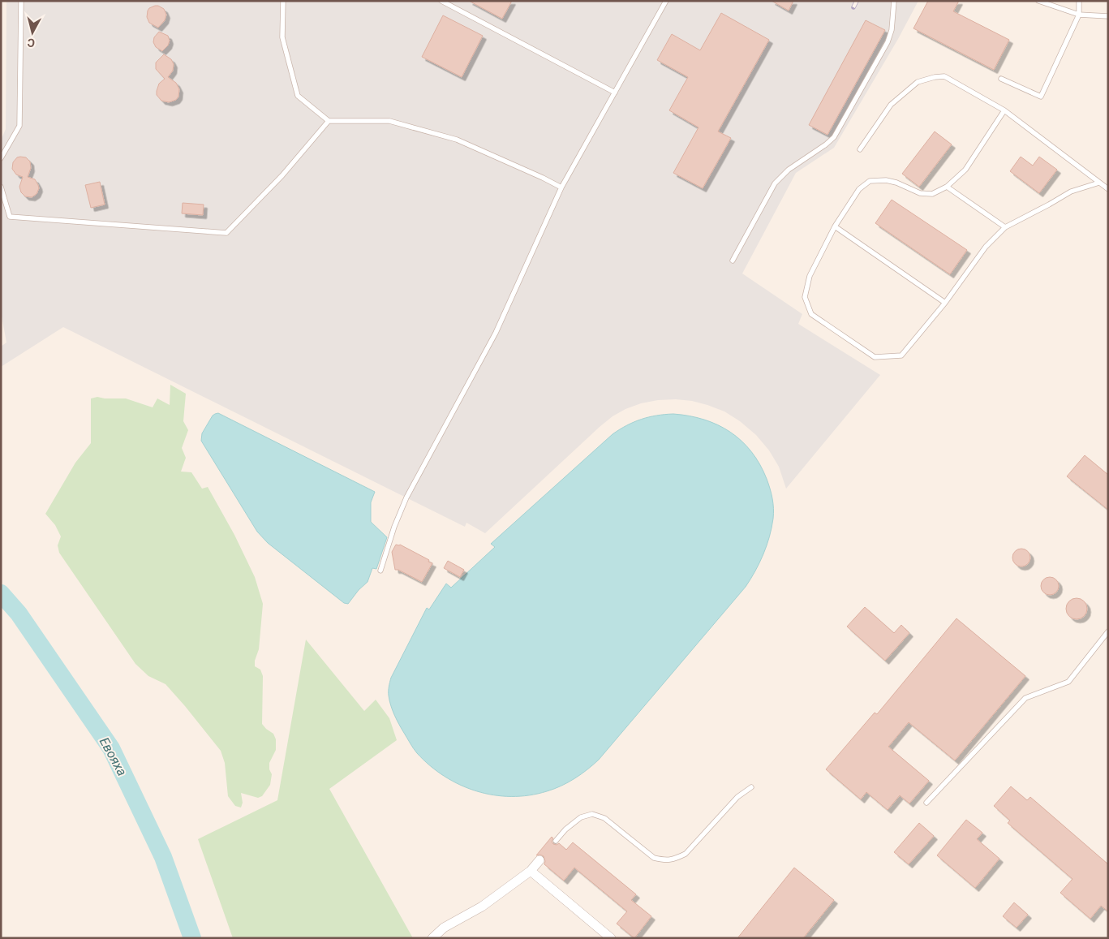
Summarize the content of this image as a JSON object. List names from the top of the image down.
{
  "water": ["Евояха"],
  "north": "bottom"
}
